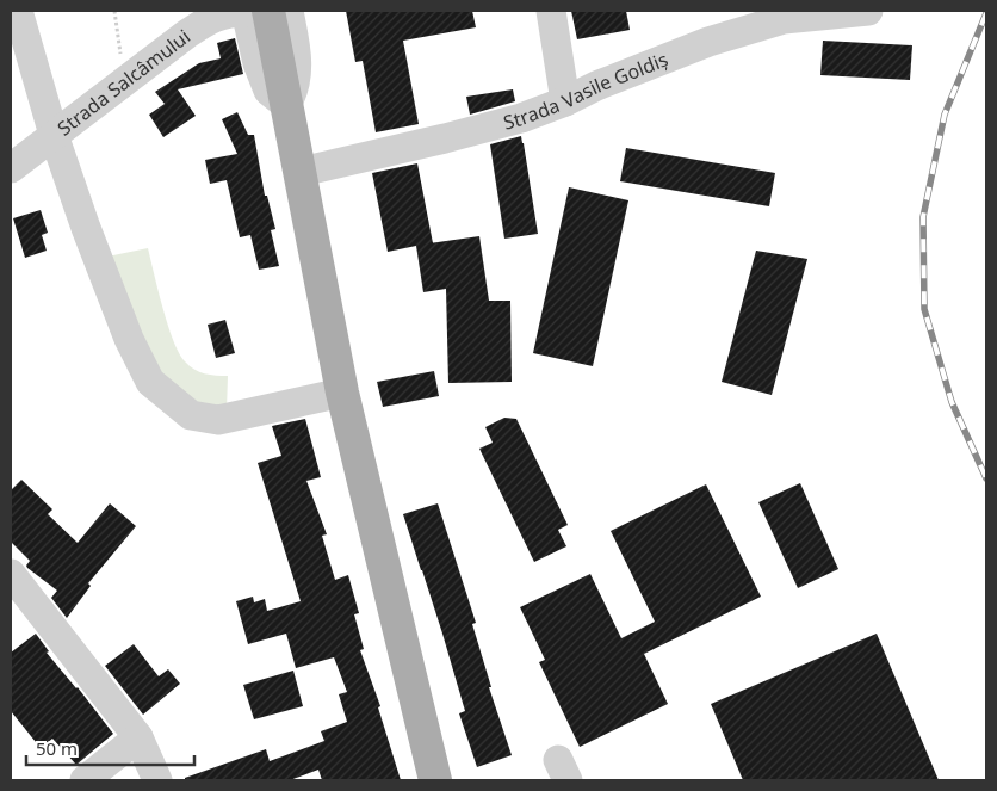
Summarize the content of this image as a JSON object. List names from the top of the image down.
{
  "streets": {
    "street": ["Strada Salcâmului", "Strada Vasile Goldiș"]
  },
  "scale_bar": "50 m"
}
